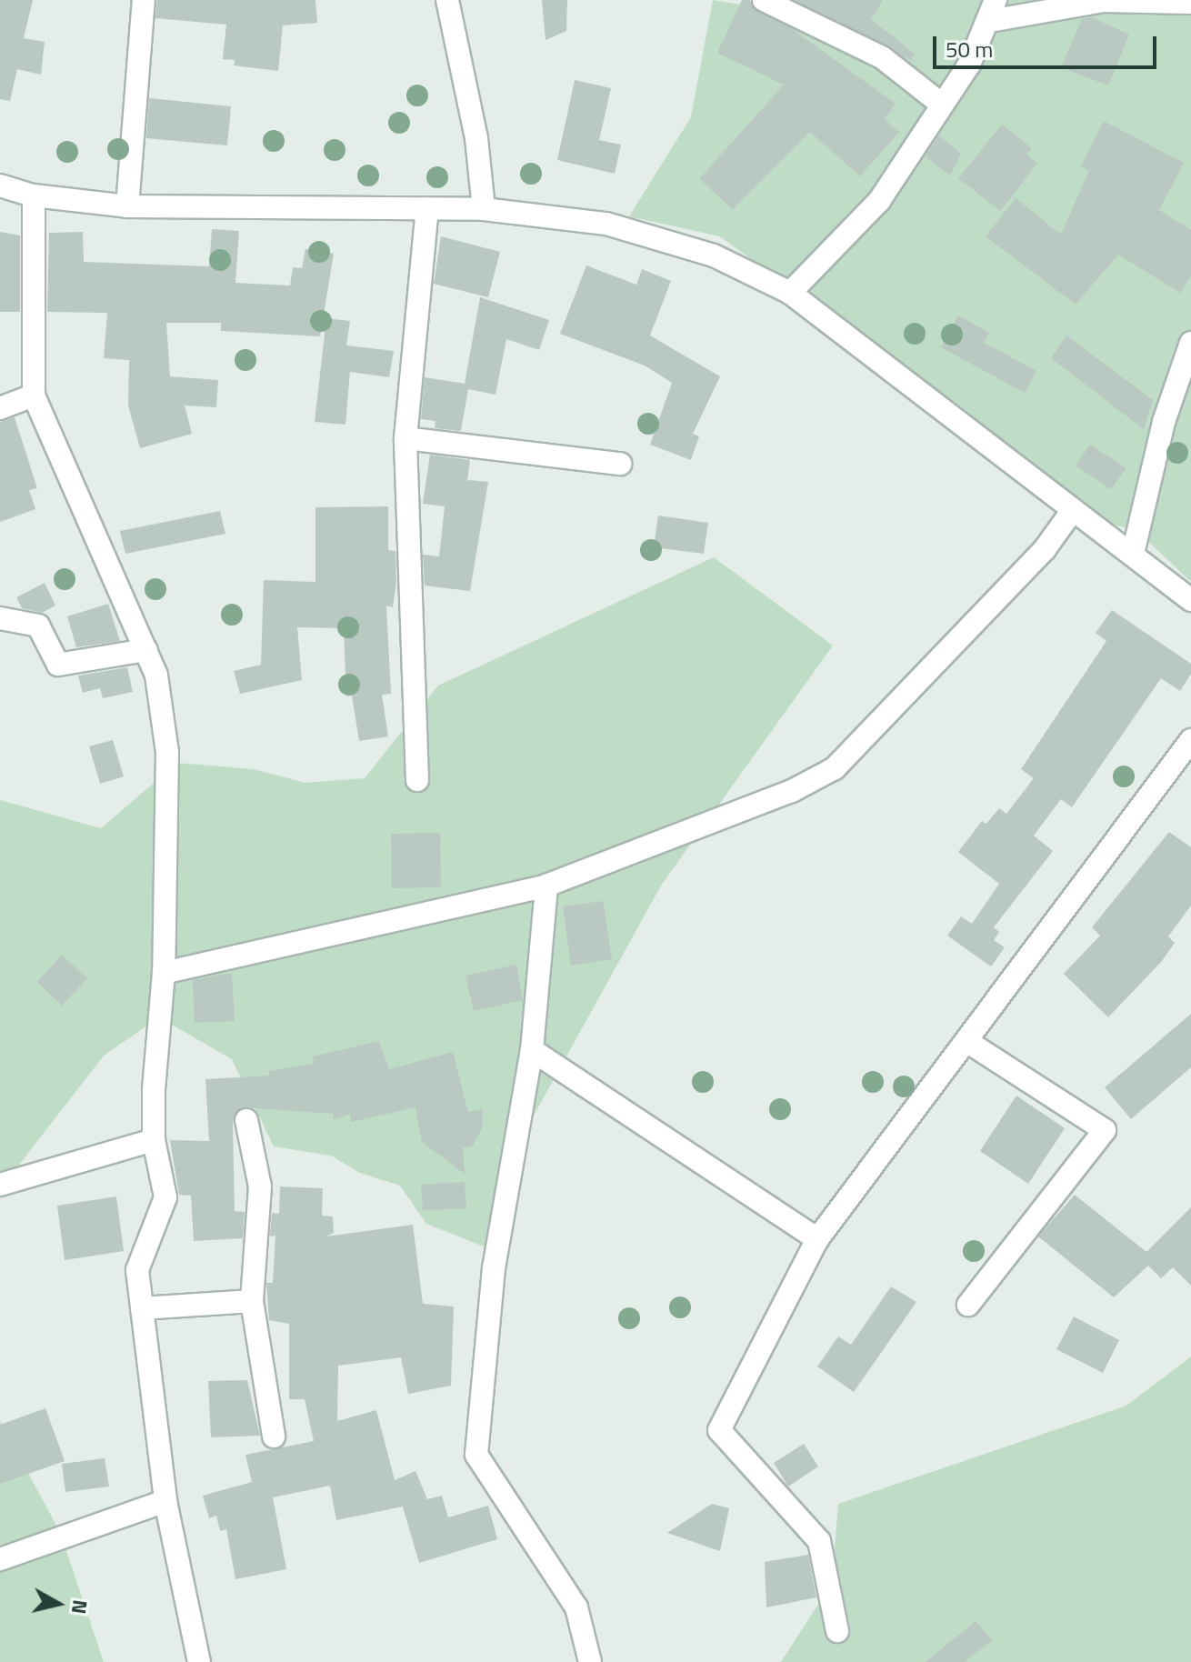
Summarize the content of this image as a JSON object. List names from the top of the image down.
{
  "scale_bar": "50 m",
  "north": "right"
}
